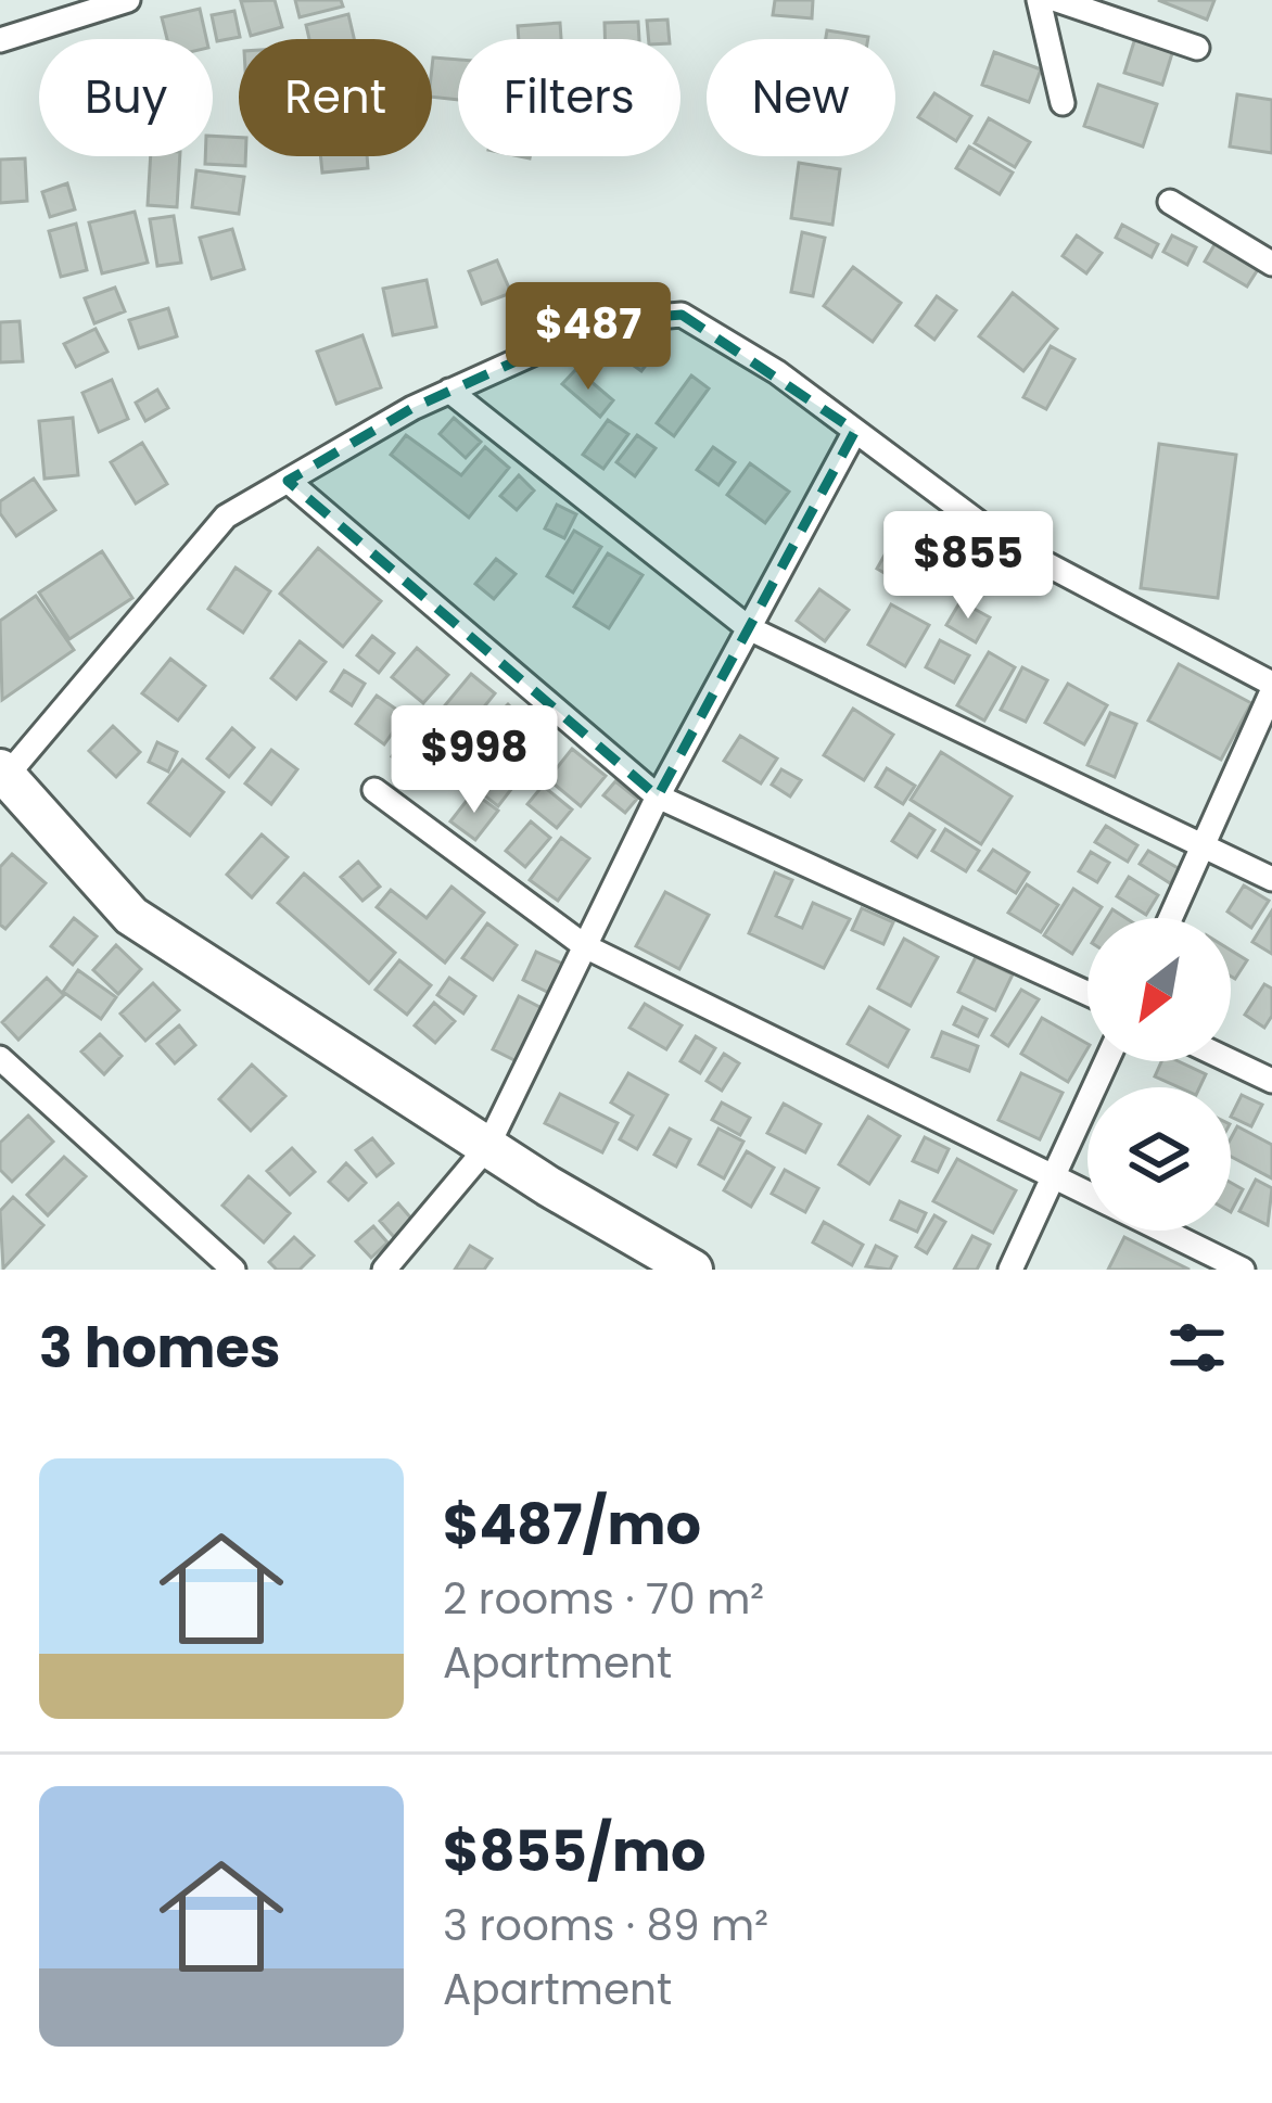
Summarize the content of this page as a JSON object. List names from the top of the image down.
{
  "north": "bottom left",
  "page": {
    "chip": [
      "Buy",
      "Rent",
      "Filters",
      "New"
    ],
    "price": ["$487", "$855", "$998"],
    "heading": "3 homes",
    "list": [
      {
        "name": "$487/mo",
        "note": "2 rooms · 70 m² · Apartment"
      },
      {
        "name": "$855/mo",
        "note": "3 rooms · 89 m² · Apartment"
      }
    ]
  }
}
